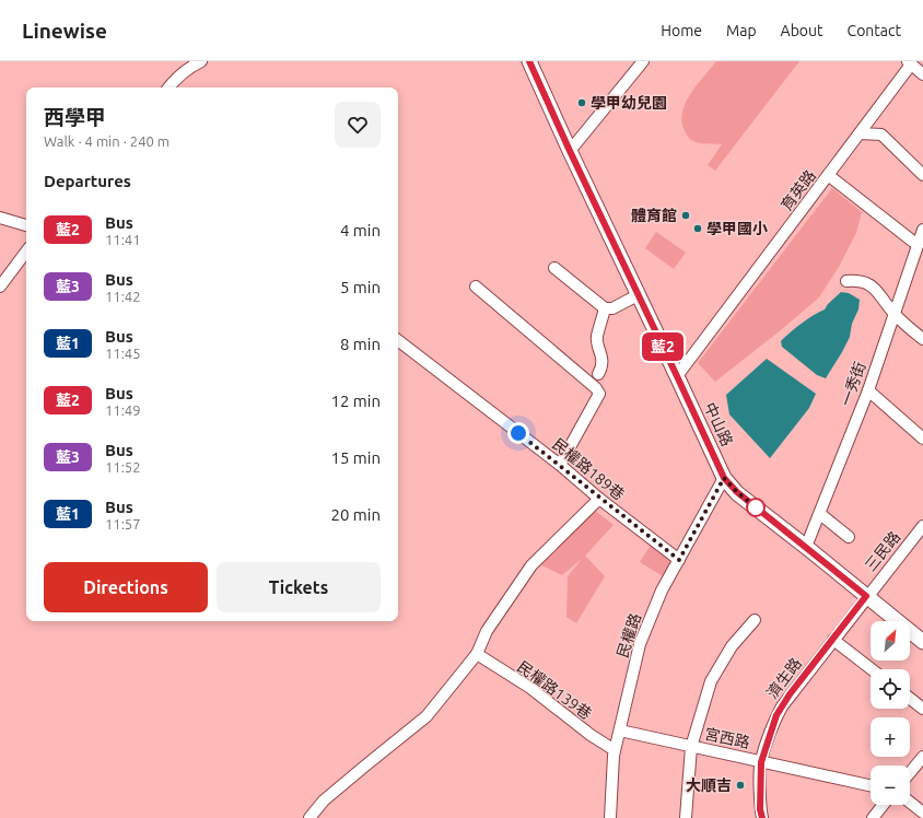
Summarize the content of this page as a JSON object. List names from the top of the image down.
{
  "streets": {
    "main road": ["中山路"],
    "street": [
      "育英路",
      "一秀街",
      "民權路189巷",
      "三民路",
      "民權路",
      "濟生路",
      "民權路139巷",
      "宮西路"
    ]
  },
  "crossings": [
    ["育英路", "中山路"],
    ["一秀街", "中山路"],
    ["中山路", "三民路"],
    ["中山路", "民權路"],
    ["中山路", "濟生路"],
    ["民權路189巷", "民權路"],
    ["三民路", "濟生路"],
    ["民權路", "民權路139巷"],
    ["民權路", "宮西路"],
    ["濟生路", "宮西路"]
  ],
  "places": [
    "學甲幼兒園",
    "體育館",
    "學甲國小",
    "大順吉"
  ],
  "lines": ["bus line 藍2"],
  "north": "top right",
  "page": {
    "header": "Linewise",
    "nav": [
      "Home",
      "Map",
      "About",
      "Contact"
    ],
    "on_map": "藍2",
    "heading": [
      ["西學甲", "Walk · 4 min · 240 m"],
      "Departures"
    ],
    "list": [
      {
        "mark": "藍2",
        "name": "Bus",
        "note": "11:41",
        "value": "4 min"
      },
      {
        "mark": "藍3",
        "name": "Bus",
        "note": "11:42",
        "value": "5 min"
      },
      {
        "mark": "藍1",
        "name": "Bus",
        "note": "11:45",
        "value": "8 min"
      },
      {
        "mark": "藍2",
        "name": "Bus",
        "note": "11:49",
        "value": "12 min"
      },
      {
        "mark": "藍3",
        "name": "Bus",
        "note": "11:52",
        "value": "15 min"
      },
      {
        "mark": "藍1",
        "name": "Bus",
        "note": "11:57",
        "value": "20 min"
      }
    ],
    "buttons": ["Directions", "Tickets"],
    "map_buttons": ["+", "−"]
  }
}
